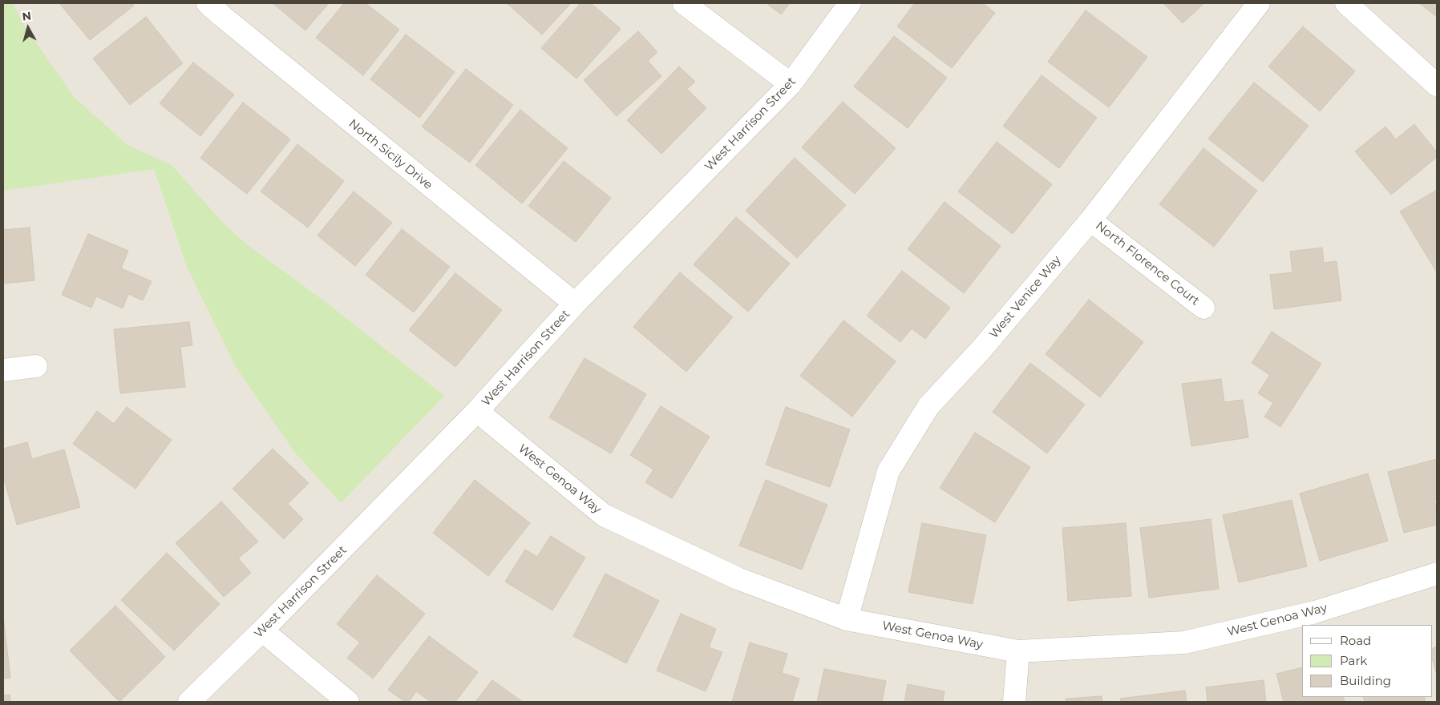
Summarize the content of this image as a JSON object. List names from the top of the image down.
{
  "streets": {
    "street": [
      "West Harrison Street",
      "North Sicily Drive",
      "North Florence Court",
      "West Venice Way",
      "West Genoa Way"
    ]
  },
  "crossings": [
    ["West Harrison Street", "North Sicily Drive"],
    ["West Harrison Street", "West Genoa Way"],
    ["North Florence Court", "West Venice Way"],
    ["West Venice Way", "West Genoa Way"]
  ],
  "legend": ["Road", "Park", "Building"],
  "north": "top"
}
